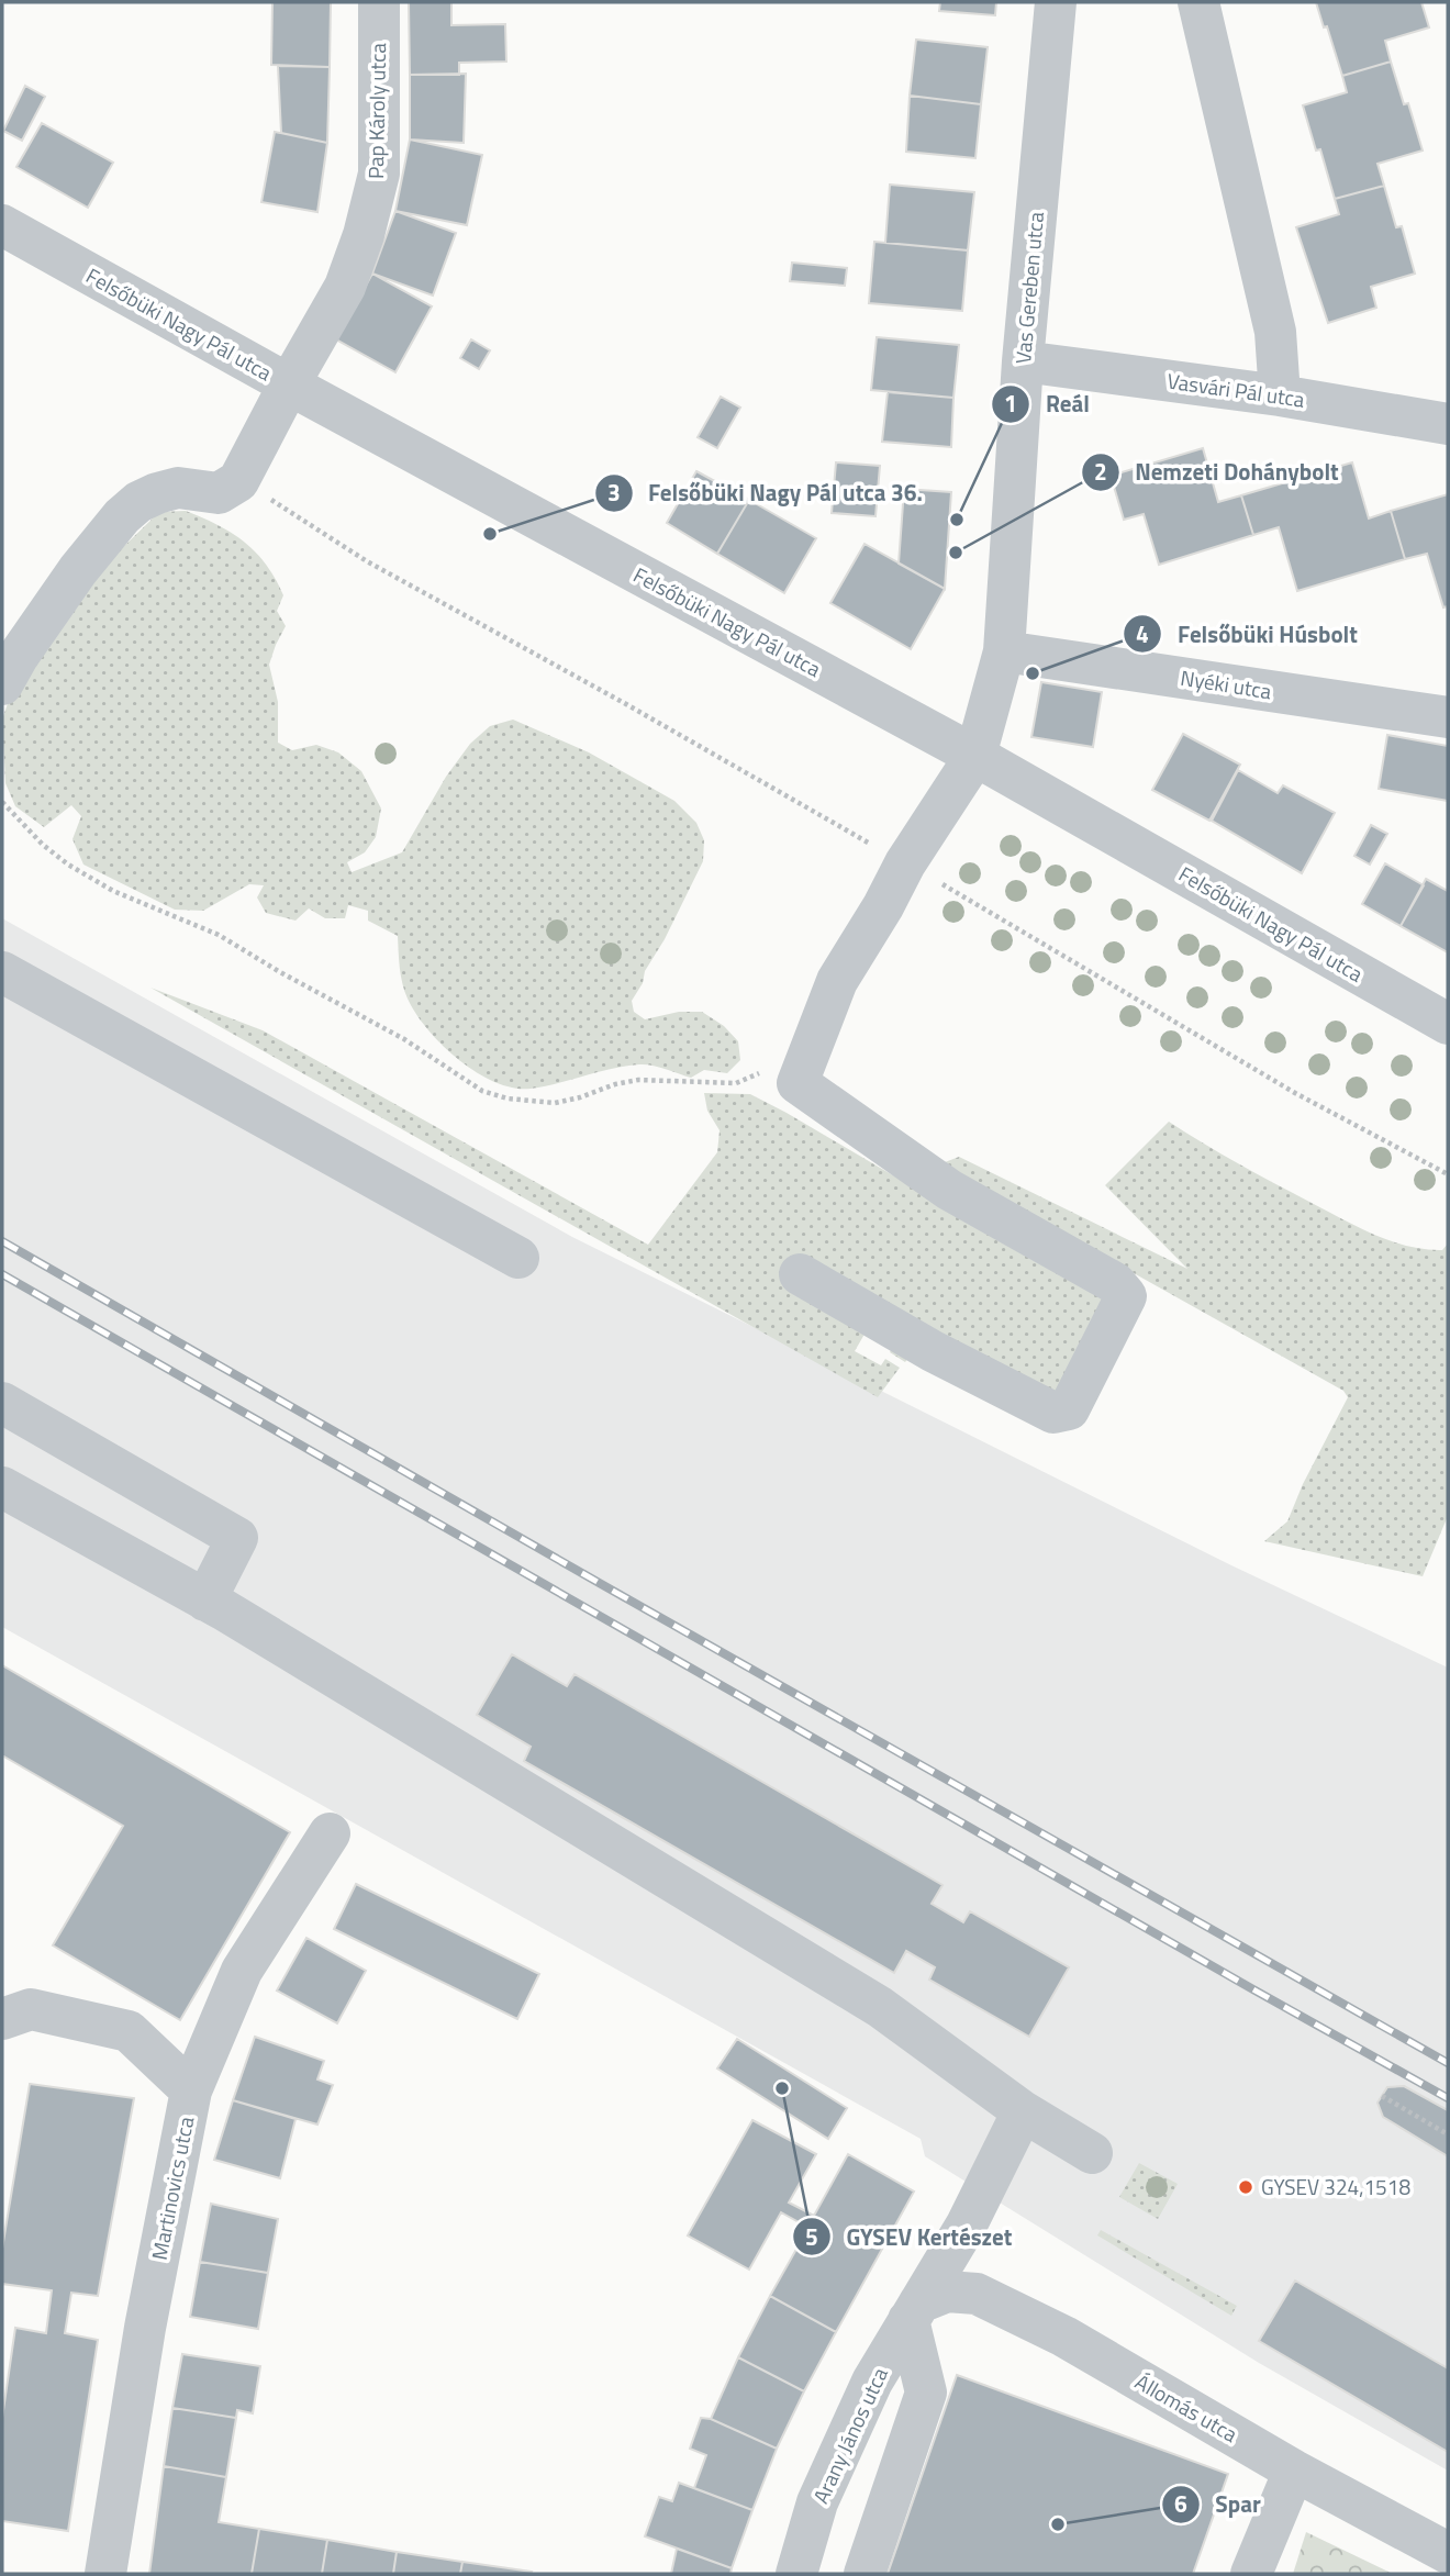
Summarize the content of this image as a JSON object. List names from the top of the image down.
{
  "streets": {
    "street": [
      "Pap Károly utca",
      "Vas Gereben utca",
      "Felsőbüki Nagy Pál utca",
      "Vasvári Pál utca",
      "Nyéki utca",
      "Martinovics utca",
      "Állomás utca",
      "Arany János utca"
    ]
  },
  "crossings": [
    ["Pap Károly utca", "Felsőbüki Nagy Pál utca"],
    ["Vas Gereben utca", "Felsőbüki Nagy Pál utca"],
    ["Vas Gereben utca", "Vasvári Pál utca"],
    ["Vas Gereben utca", "Nyéki utca"],
    ["Állomás utca", "Arany János utca"]
  ],
  "places": [
    "Reál",
    "Felsőbüki Nagy Pál utca 36.",
    "Nemzeti Dohánybolt",
    "Felsőbüki Húsbolt",
    "GYSEV Kertészet",
    "GYSEV 324,1518",
    "Spar"
  ]
}
